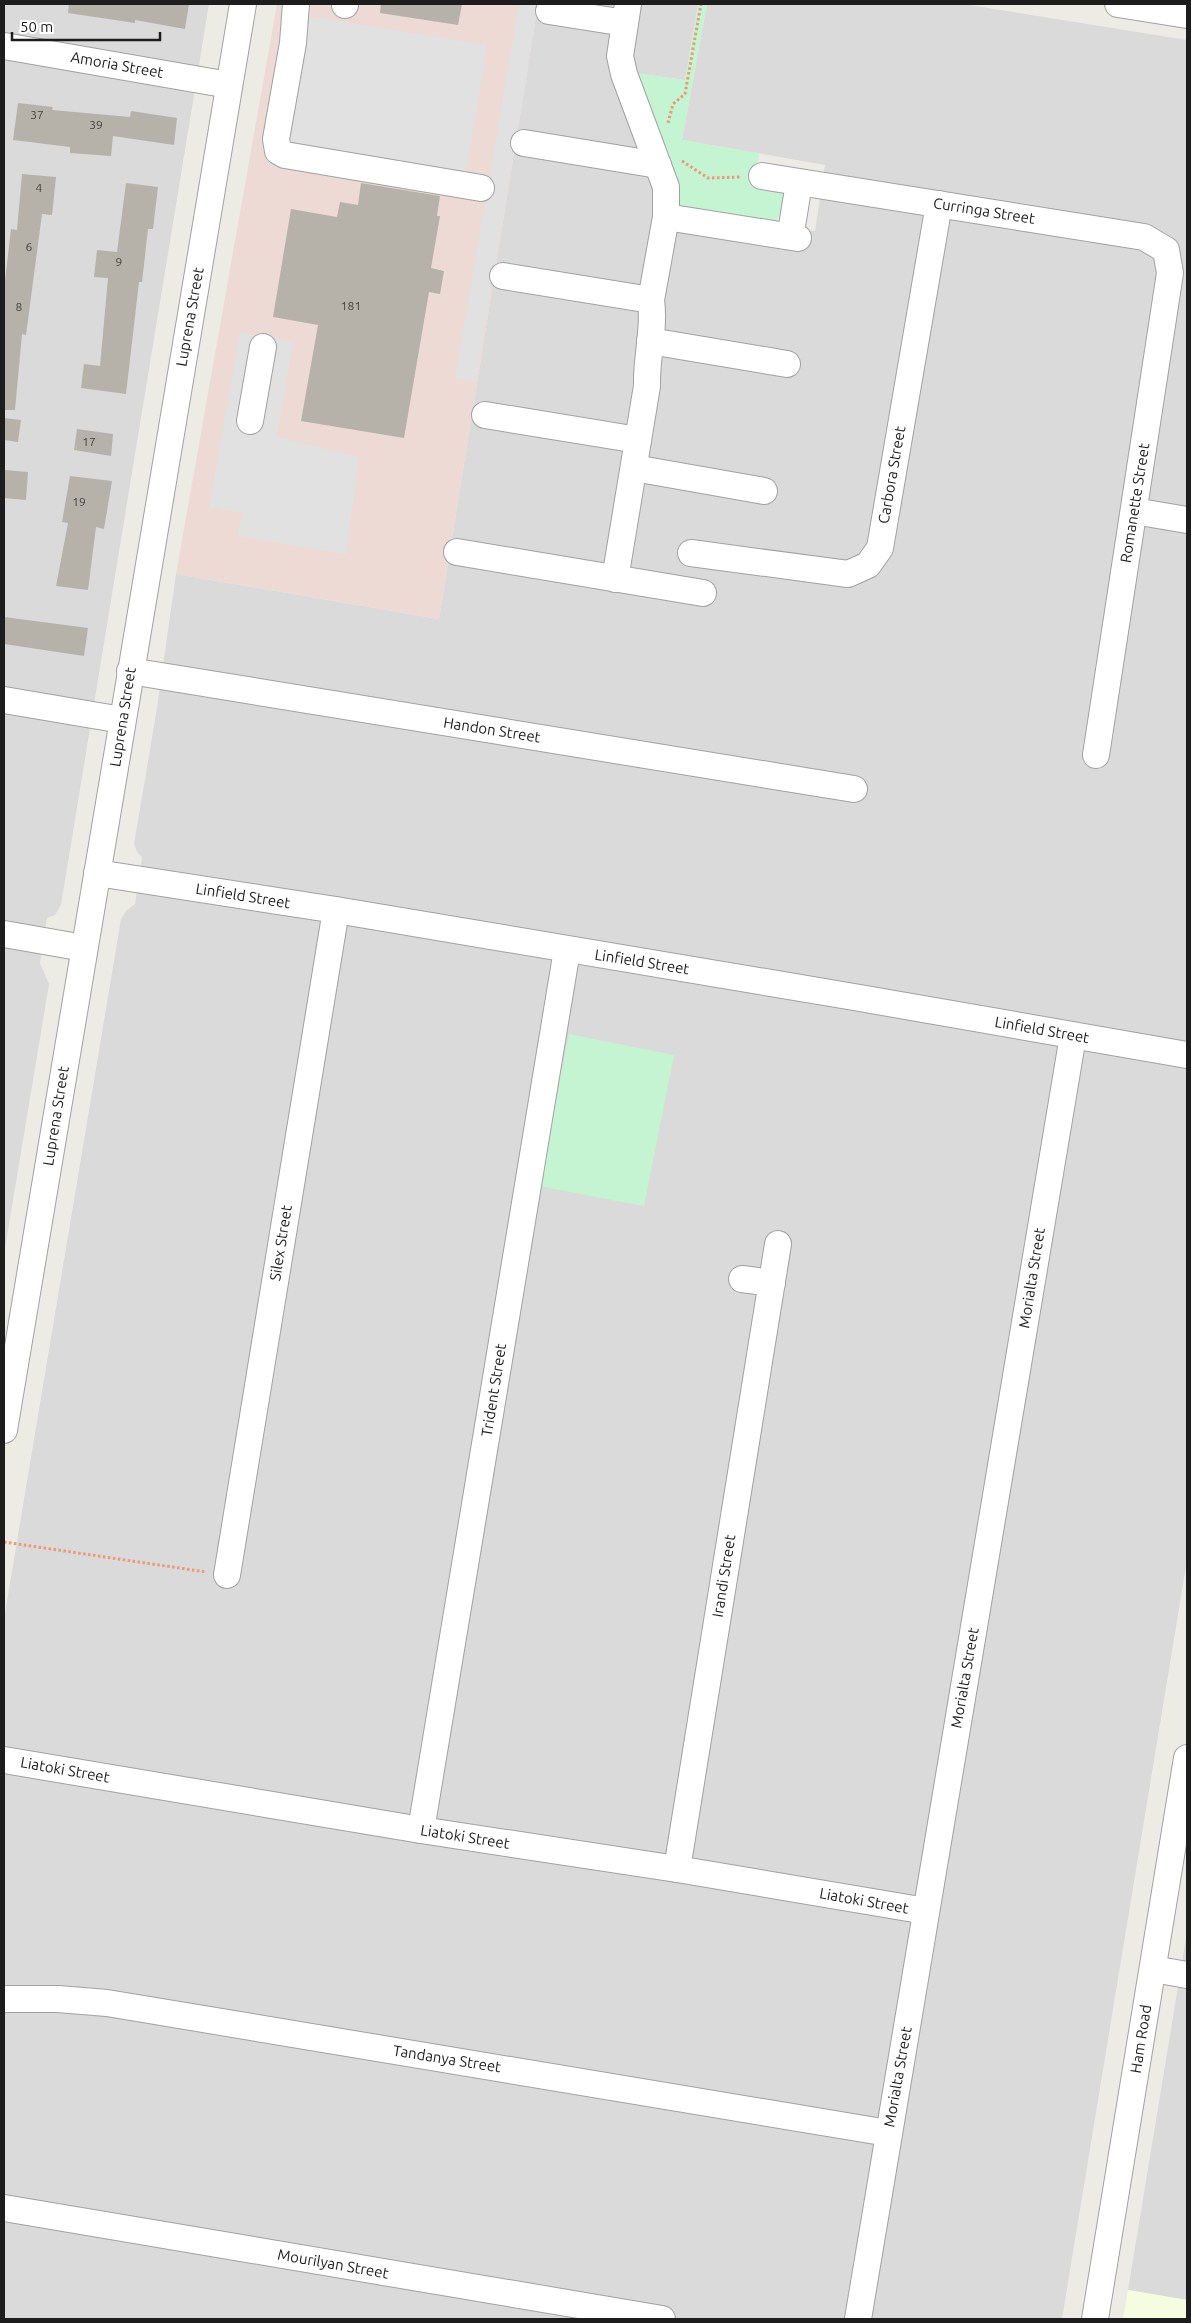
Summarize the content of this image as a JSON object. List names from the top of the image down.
{
  "streets": {
    "street": [
      "Amoria Street",
      "Curringa Street",
      "Luprena Street",
      "Carbora Street",
      "Romanette Street",
      "Handon Street",
      "Linfield Street",
      "Silex Street",
      "Morialta Street",
      "Trident Street",
      "Irandi Street",
      "Liatoki Street",
      "Ham Road",
      "Tandanya Street",
      "Mourilyan Street"
    ]
  },
  "crossings": [
    ["Amoria Street", "Luprena Street"],
    ["Curringa Street", "Carbora Street"],
    ["Curringa Street", "Romanette Street"],
    ["Luprena Street", "Handon Street"],
    ["Luprena Street", "Linfield Street"],
    ["Linfield Street", "Silex Street"],
    ["Linfield Street", "Morialta Street"],
    ["Linfield Street", "Trident Street"],
    ["Morialta Street", "Liatoki Street"],
    ["Morialta Street", "Tandanya Street"],
    ["Trident Street", "Liatoki Street"],
    ["Irandi Street", "Liatoki Street"]
  ],
  "house_numbers": [
    "37",
    "39",
    "4",
    "6",
    "9",
    "181",
    "8",
    "17",
    "19"
  ],
  "scale_bar": "50 m"
}
